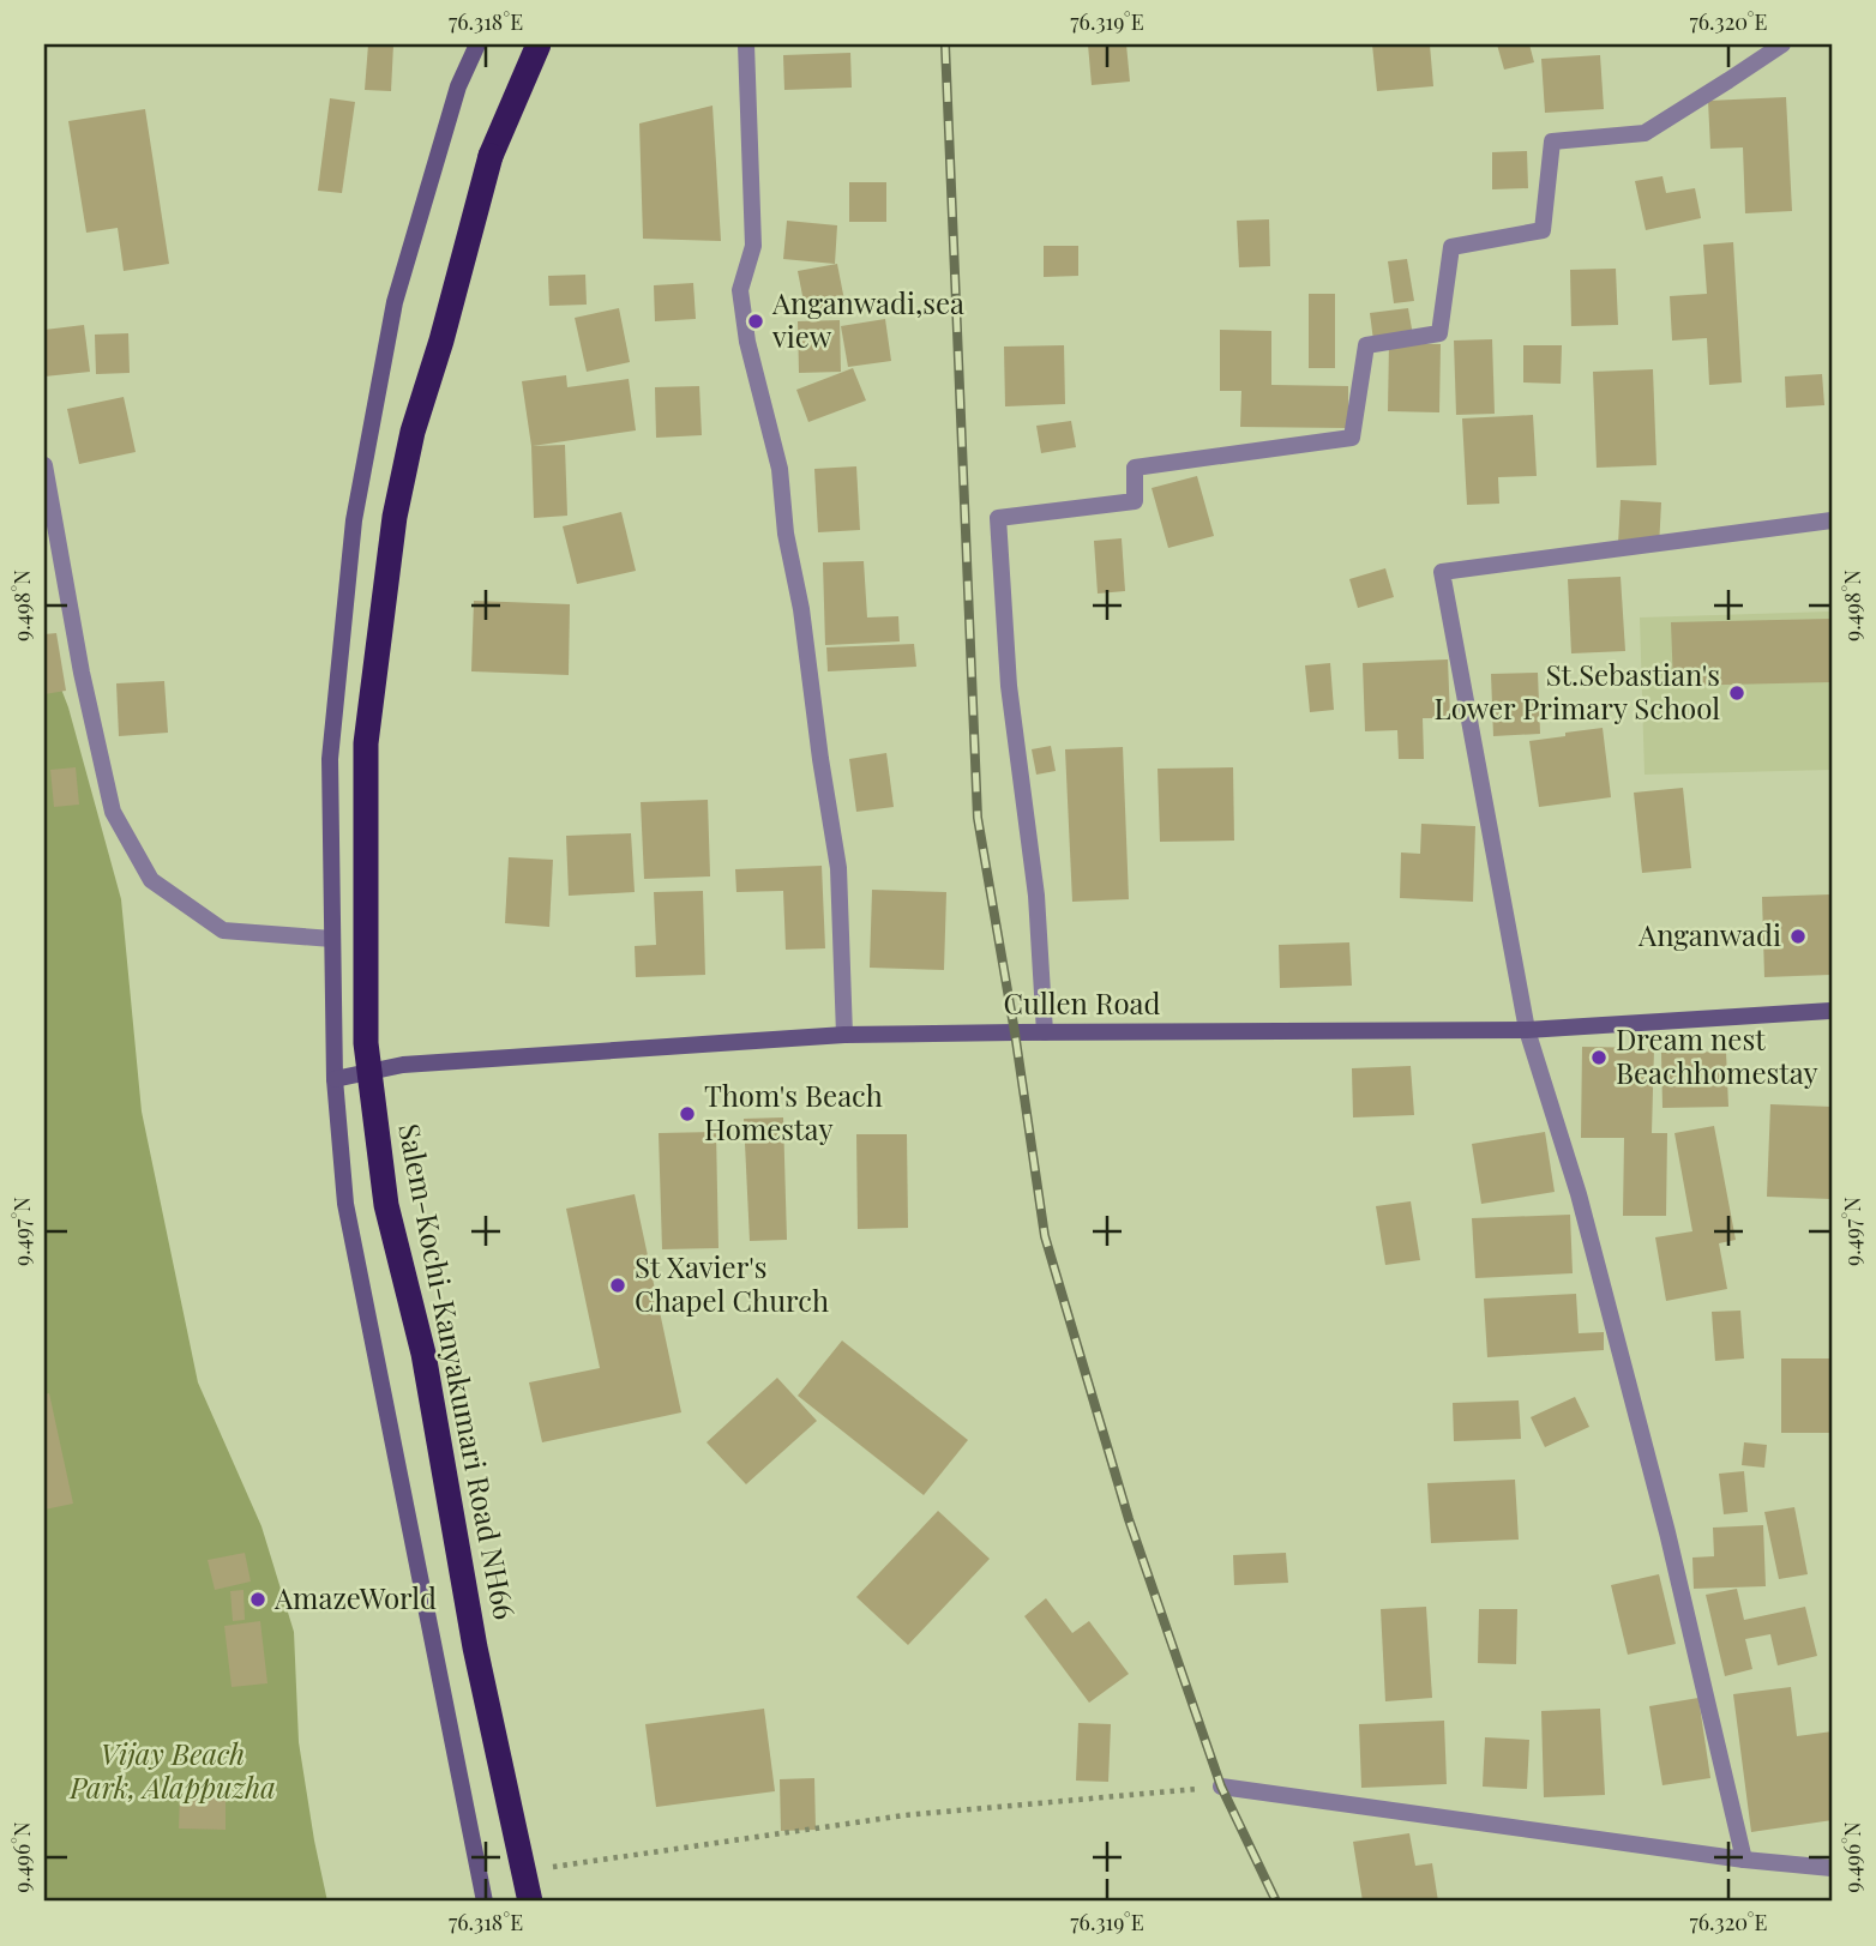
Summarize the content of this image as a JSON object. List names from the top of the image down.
{
  "streets": {
    "highway": ["Salem-Kochi-Kanyakumari Road NH66"],
    "main road": ["Cullen Road"]
  },
  "parks": ["Vijay Beach Park, Alappuzha"],
  "places": [
    "Anganwadi,sea view",
    "St.Sebastian's Lower Primary School",
    "Anganwadi",
    "Dream nest Beachhomestay",
    "Thom's Beach Homestay",
    "St Xavier's Chapel Church",
    "AmazeWorld"
  ],
  "coordinates": [
    "76.318°E",
    "76.319°E",
    "76.320°E",
    "9.498°N",
    "9.497°N",
    "9.496°N"
  ]
}
